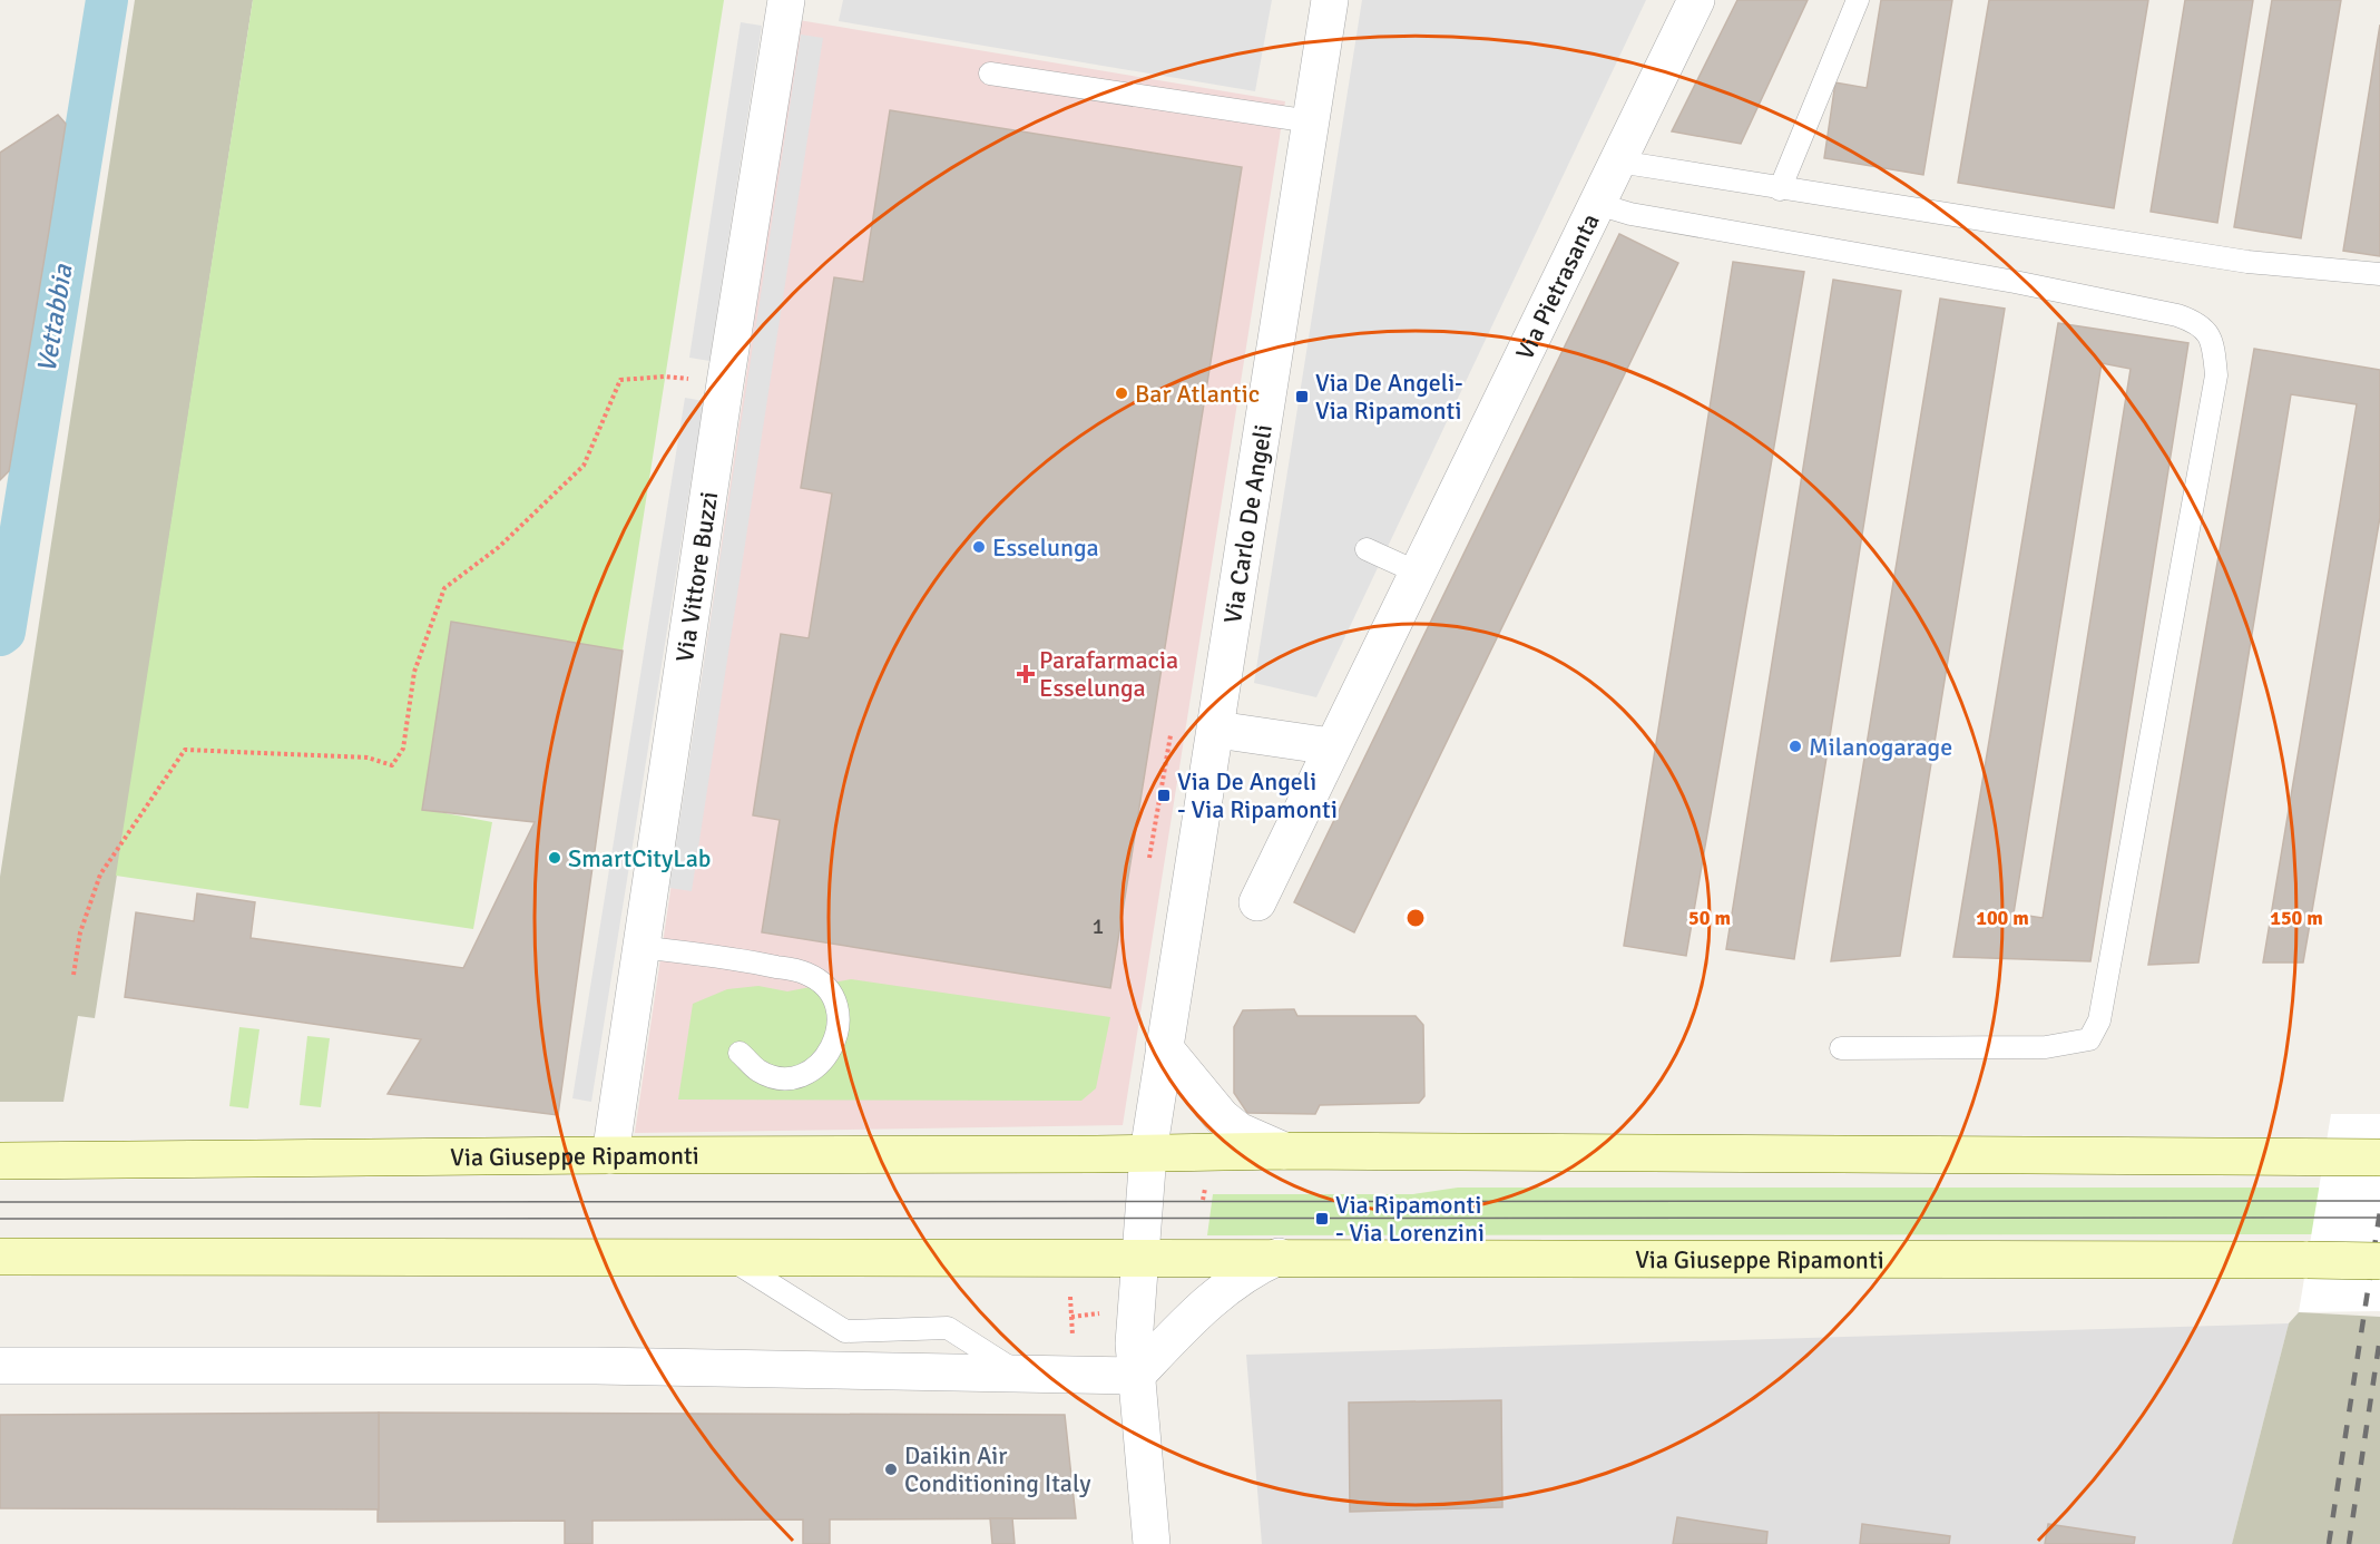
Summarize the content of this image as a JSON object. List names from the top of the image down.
{
  "streets": {
    "street": [
      "Via Pietrasanta",
      "Via Carlo De Angeli",
      "Via Vittore Buzzi",
      "Via Giuseppe Ripamonti"
    ]
  },
  "crossings": [
    ["Via Carlo De Angeli", "Via Giuseppe Ripamonti"],
    ["Via Vittore Buzzi", "Via Giuseppe Ripamonti"]
  ],
  "water": ["Vettabbia"],
  "places": {
    "other": [
      "Bar Atlantic",
      "Esselunga",
      "Milanogarage",
      "SmartCityLab",
      "Daikin Air Conditioning Italy"
    ],
    "transit": ["Via De Angeli- Via Ripamonti", "Via De Angeli - Via Ripamonti", "Via Ripamonti - Via Lorenzini"],
    "health": ["Parafarmacia Esselunga"]
  },
  "house_numbers": ["1"],
  "rings": ["50 m", "100 m", "150 m"]
}
